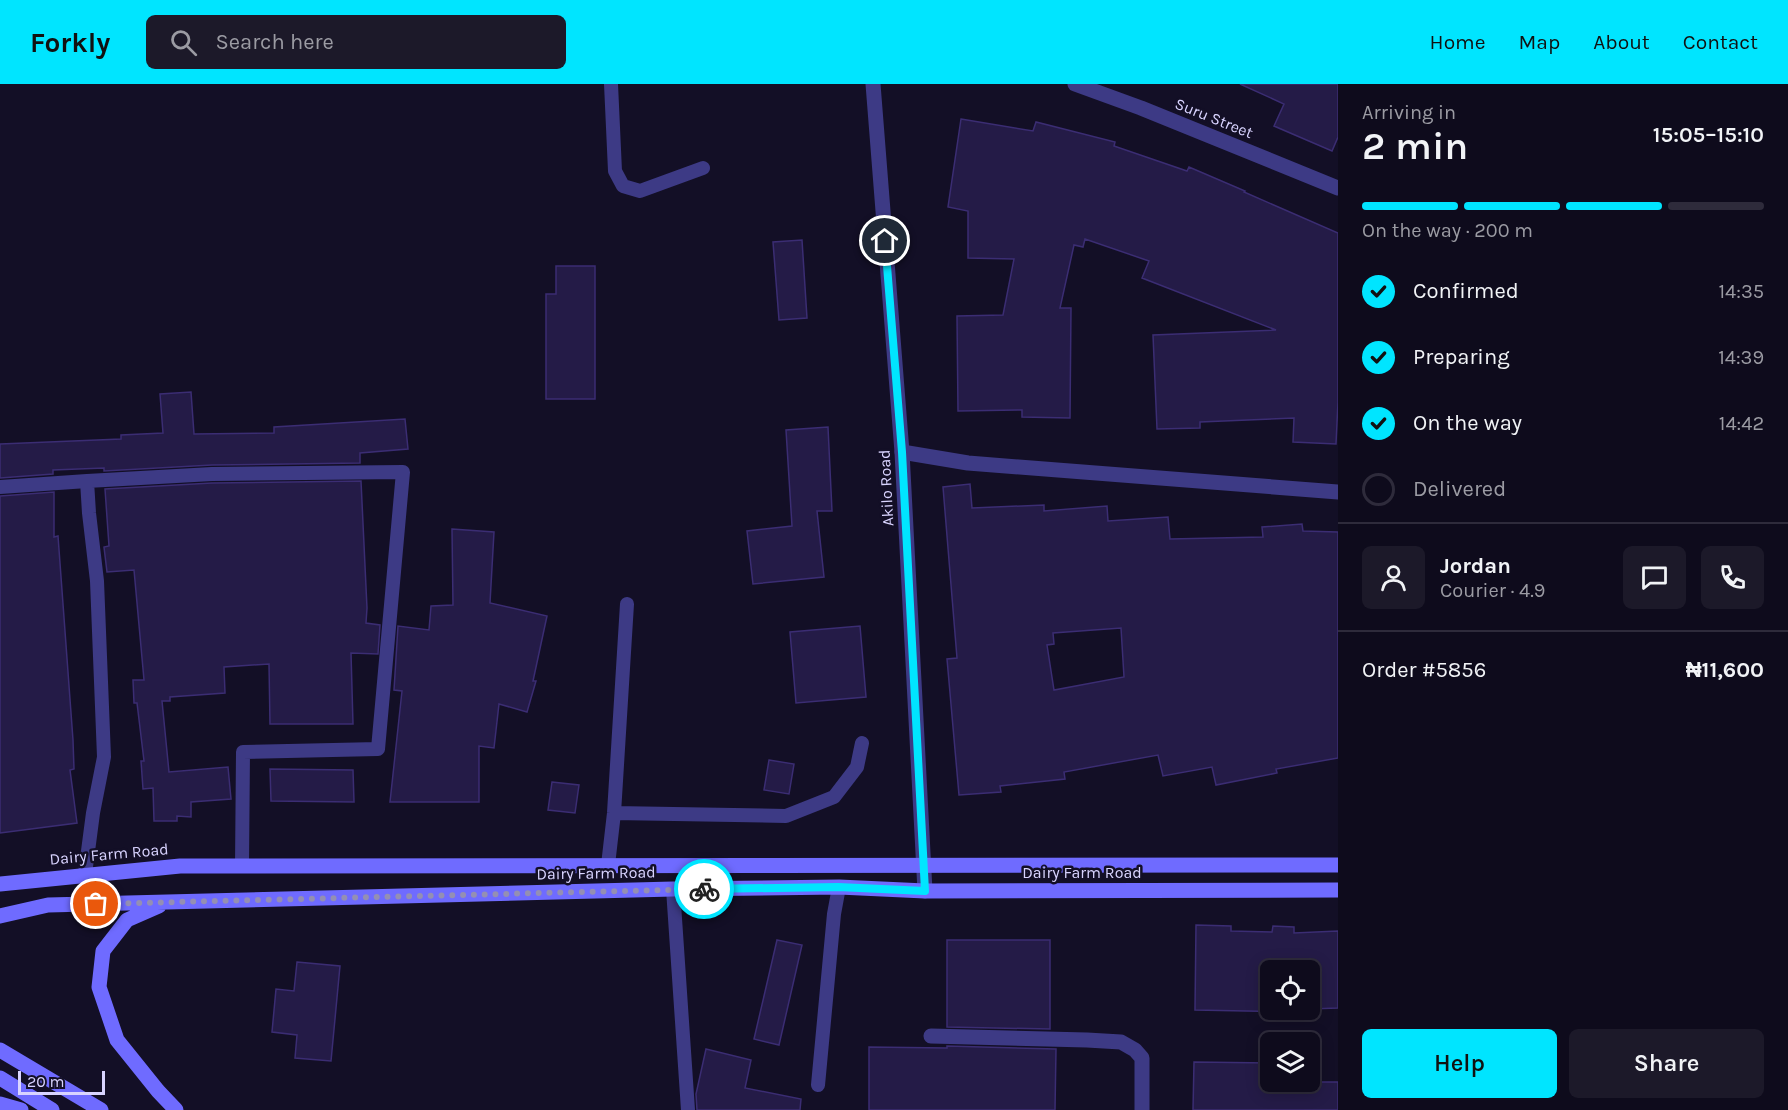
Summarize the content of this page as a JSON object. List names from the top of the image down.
{
  "streets": {
    "main road": ["Dairy Farm Road"],
    "street": ["Suru Street", "Akilo Road"]
  },
  "crossings": [
    ["Akilo Road", "Dairy Farm Road"]
  ],
  "scale_bar": "20 m",
  "page": {
    "header": "Forkly",
    "search": "Search here",
    "nav": [
      "Home",
      "Map",
      "About",
      "Contact"
    ],
    "heading": ["2 min", "Arriving in", "15:05–15:10"],
    "panel": [
      "Jordan",
      "Courier · 4.9",
      "Order #5856",
      "₦11,600"
    ],
    "bar": "On the way · 200 m",
    "list": [
      ["Confirmed", "14:35"],
      ["Preparing", "14:39"],
      ["On the way", "14:42"],
      "Delivered"
    ],
    "buttons": ["Help", "Share"],
    "scale": "20 m"
  }
}
